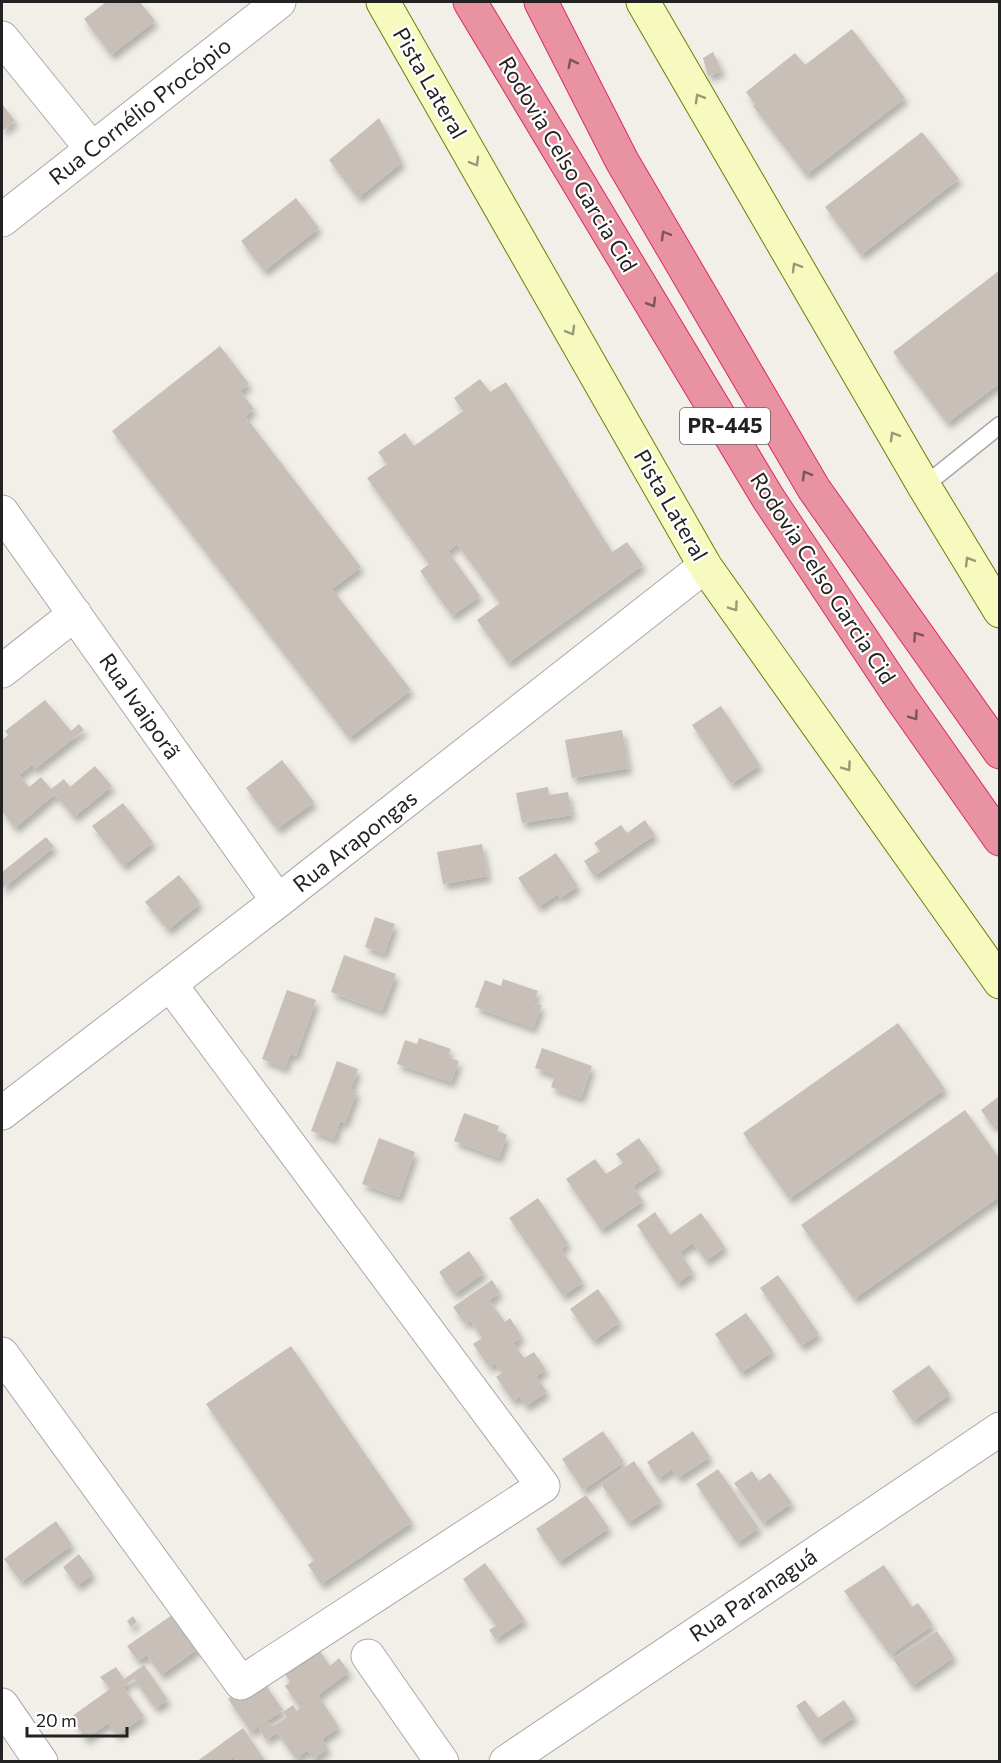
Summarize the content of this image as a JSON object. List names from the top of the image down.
{
  "streets": {
    "highway": ["Rodovia Celso Garcia Cid", "PR-445"],
    "street": [
      "Pista Lateral",
      "Rua Cornélio Procópio",
      "Rua Ivaiporã",
      "Rua Arapongas",
      "Rua Paranaguá"
    ]
  },
  "crossings": [
    ["Pista Lateral", "Rua Arapongas"],
    ["Rua Ivaiporã", "Rua Arapongas"]
  ],
  "scale_bar": "20 m"
}
